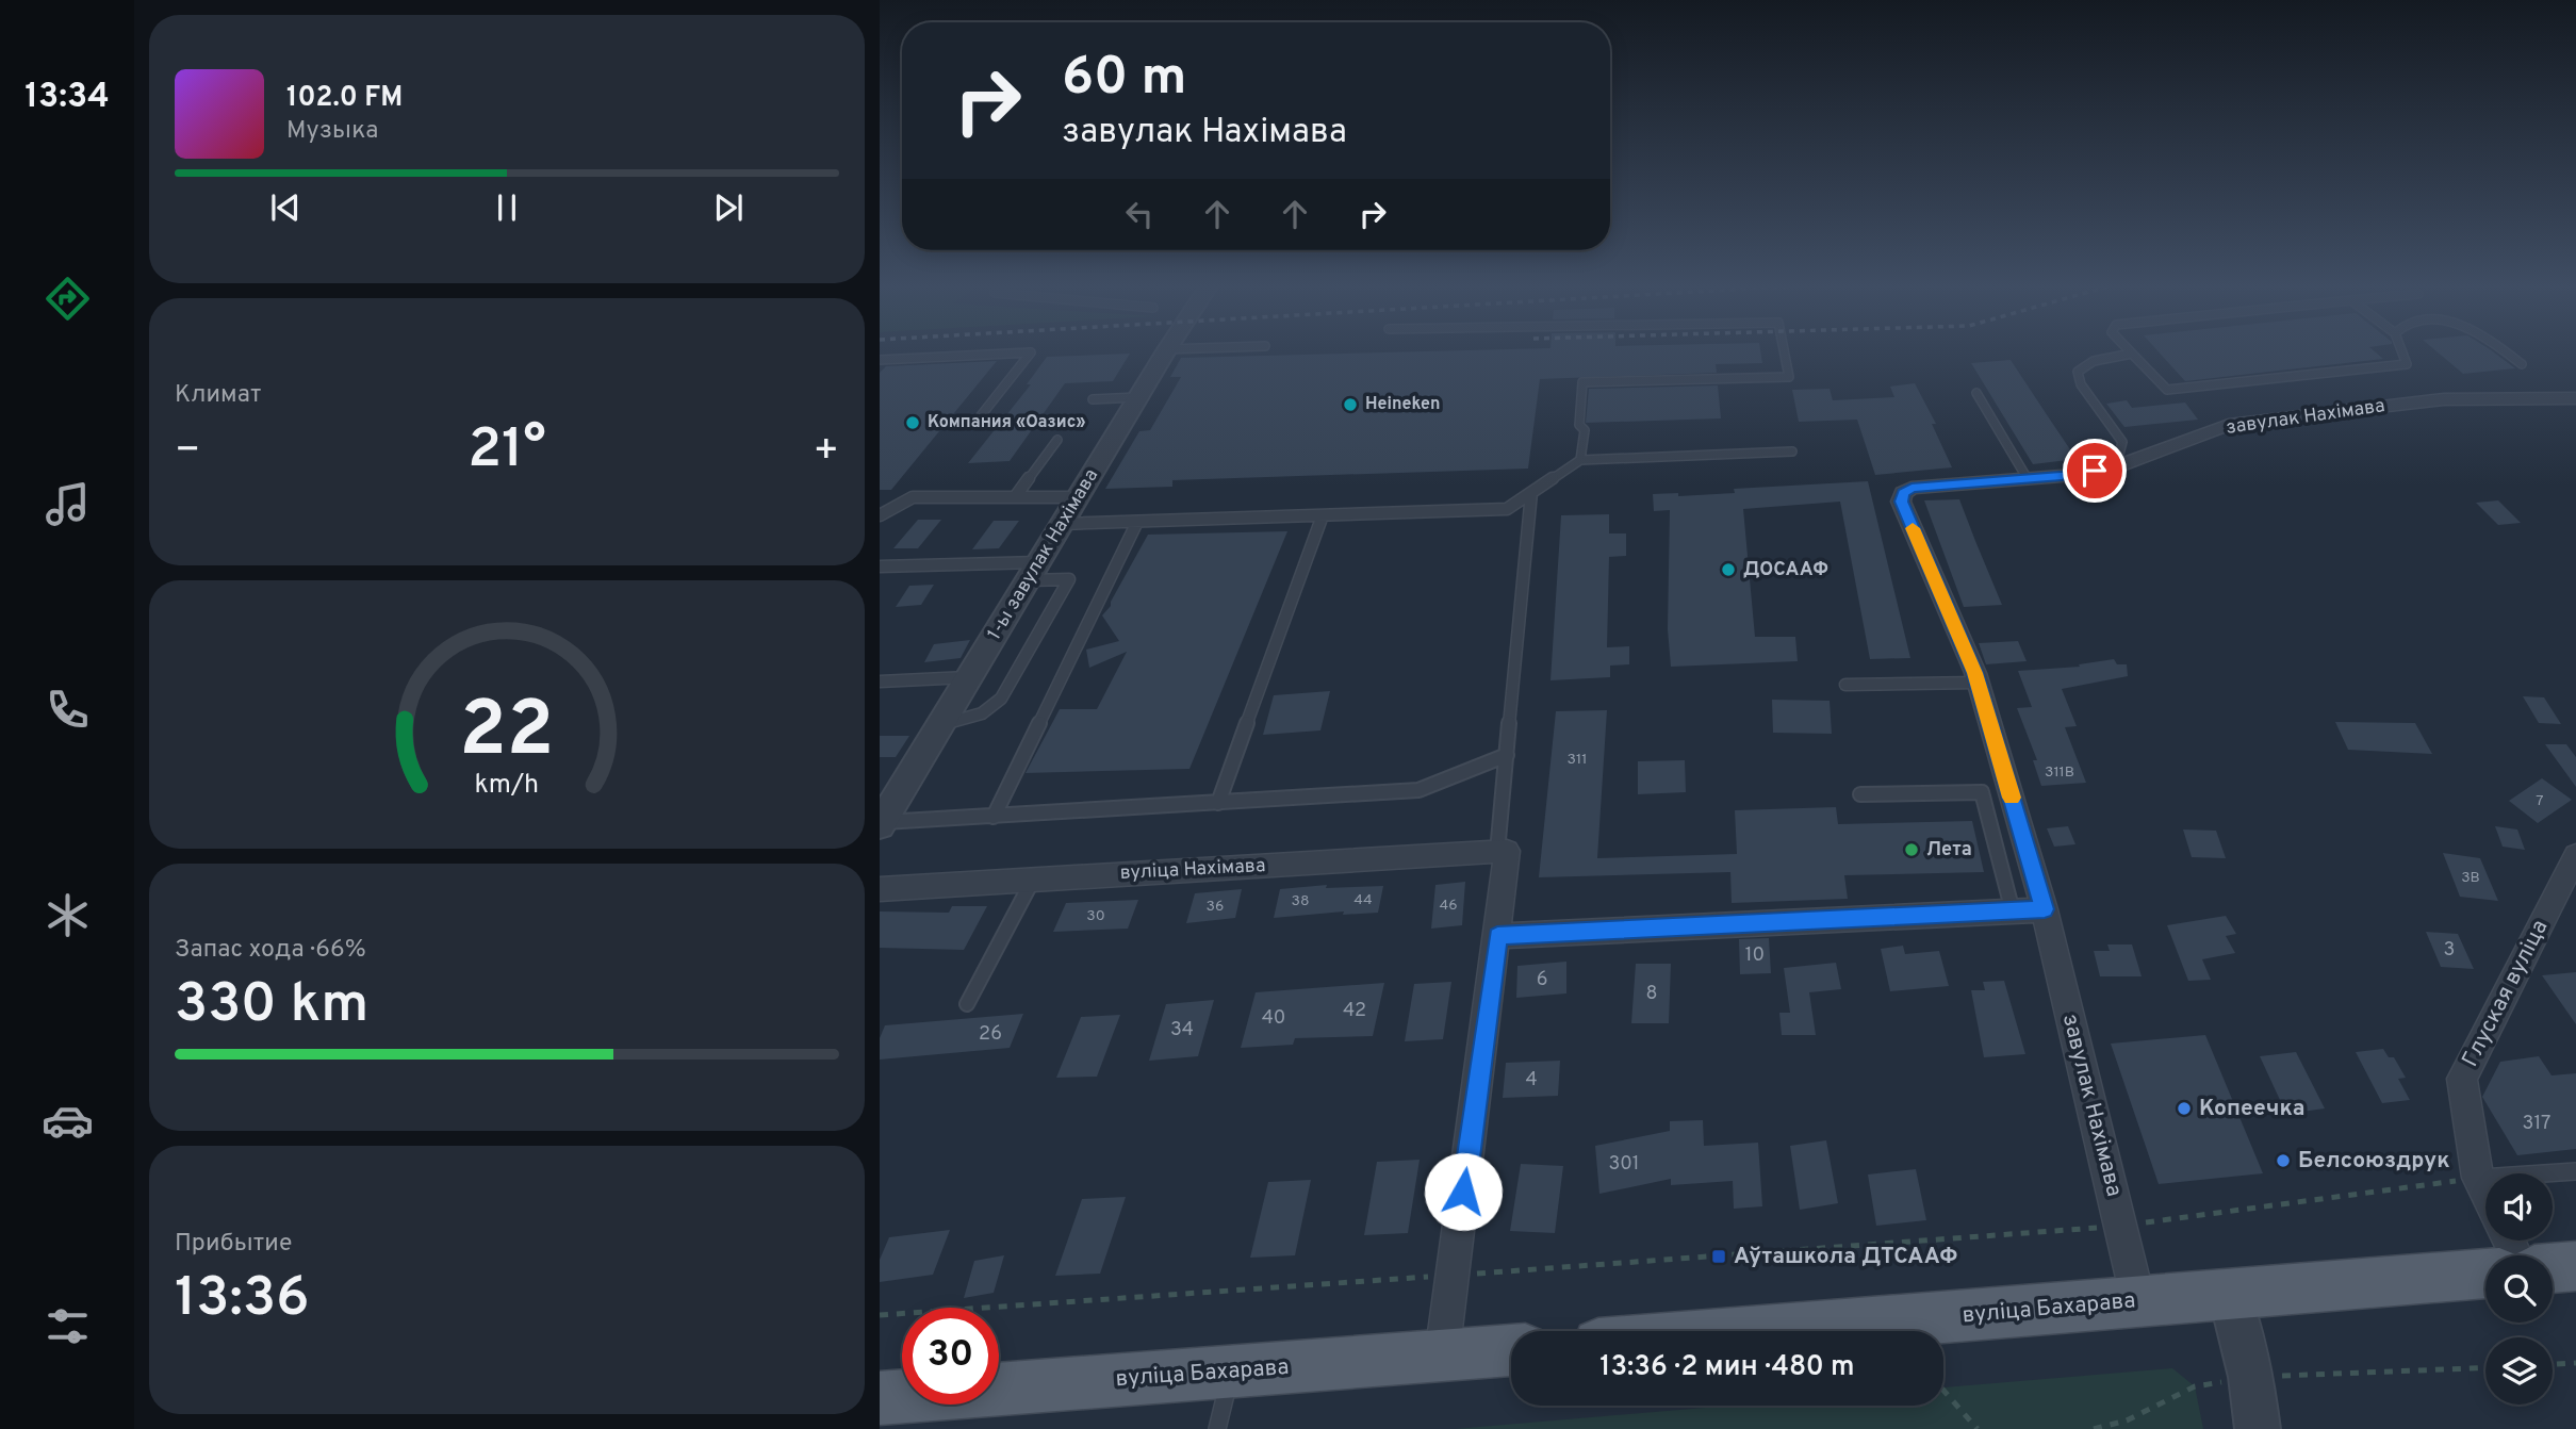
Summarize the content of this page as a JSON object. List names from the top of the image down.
{
  "streets": {
    "main road": ["вуліца Бахарава"],
    "street": [
      "завулак Нахімава",
      "1-ы завулак Нахімава",
      "вуліца Нахімава",
      "Глуская вуліца"
    ]
  },
  "crossings": [
    ["завулак Нахімава", "вуліца Бахарава"]
  ],
  "places": {
    "other": [
      "Heineken",
      "Компания «Оазис»",
      "ДОСААФ",
      "Лета",
      "Копеечка",
      "Белсоюздрук"
    ],
    "transit": ["Аўташкола ДТСААФ"]
  },
  "house_numbers": [
    "311",
    "311В",
    "7",
    "3В",
    "44",
    "38",
    "46",
    "36",
    "30",
    "3",
    "10",
    "6",
    "8",
    "42",
    "40",
    "34",
    "26",
    "4",
    "317",
    "301"
  ],
  "page": {
    "tabs": "13:34",
    "turn": ["60 m", "завулак Нахімава"],
    "song": ["102.0 FM", "Музыка"],
    "tile": [
      "Климат",
      ["Запас хода · 66%", "330 km"],
      ["Прибытие", "13:36"]
    ],
    "heat": ["−", "21°", "+"],
    "limit": "30",
    "trip": "13:36 · 2 мин · 480 m",
    "gauge": ["22", "km/h"]
  }
}
